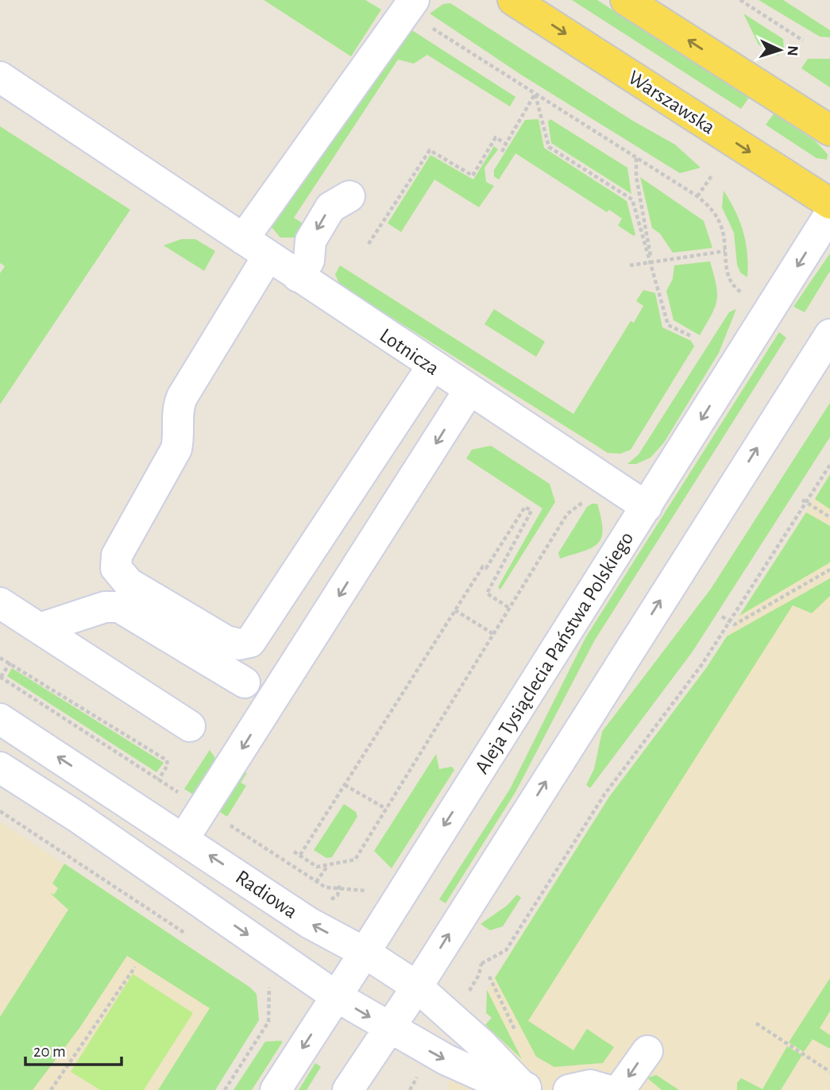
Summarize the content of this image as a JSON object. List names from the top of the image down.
{
  "streets": {
    "main road": ["Warszawska"],
    "street": ["Lotnicza", "Aleja Tysiąclecia Państwa Polskiego", "Radiowa"]
  },
  "crossings": [
    ["Lotnicza", "Aleja Tysiąclecia Państwa Polskiego"],
    ["Aleja Tysiąclecia Państwa Polskiego", "Radiowa"]
  ],
  "scale_bar": "20 m",
  "north": "right"
}
